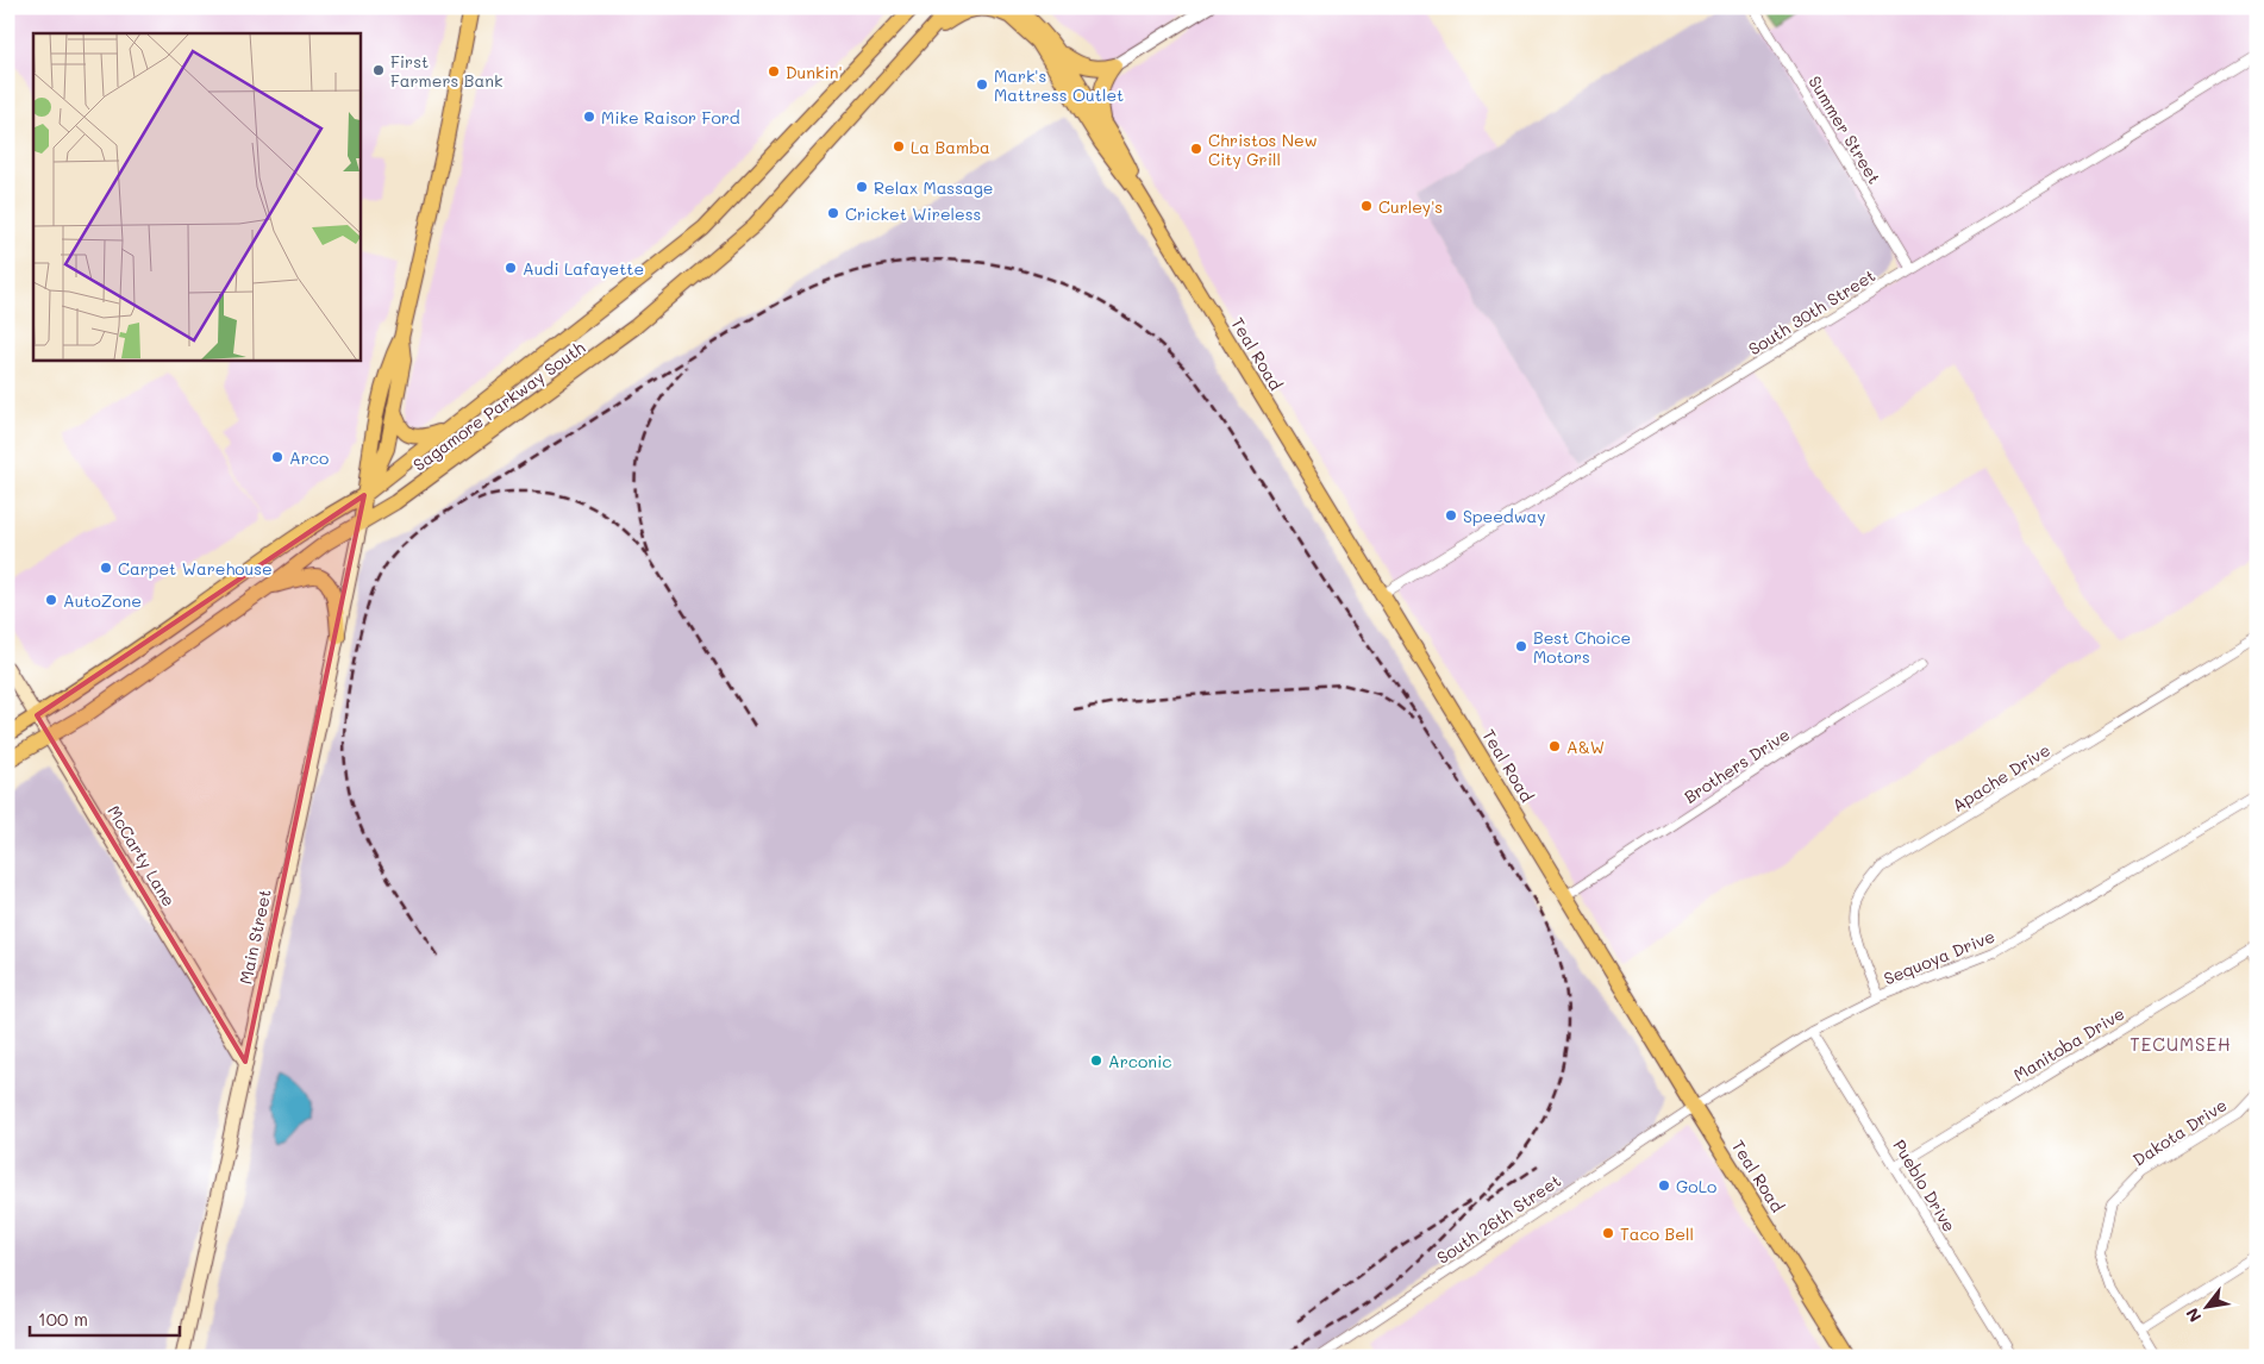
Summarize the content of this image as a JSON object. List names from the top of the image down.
{
  "streets": {
    "main road": [
      "Teal Road",
      "Sagamore Parkway South",
      "McCarty Lane",
      "Main Street"
    ],
    "street": [
      "Summer Street",
      "South 30th Street",
      "Brothers Drive",
      "Apache Drive",
      "Sequoya Drive",
      "Manitoba Drive",
      "Dakota Drive",
      "Pueblo Drive",
      "South 26th Street"
    ]
  },
  "crossings": [
    ["Summer Street", "South 30th Street"],
    ["South 30th Street", "Teal Road"],
    ["Teal Road", "Brothers Drive"],
    ["Teal Road", "Sequoya Drive"],
    ["Teal Road", "South 26th Street"],
    ["Sagamore Parkway South", "McCarty Lane"],
    ["Sagamore Parkway South", "Main Street"],
    ["Apache Drive", "Sequoya Drive"],
    ["McCarty Lane", "Main Street"],
    ["Sequoya Drive", "Pueblo Drive"],
    ["Sequoya Drive", "South 26th Street"],
    ["Manitoba Drive", "Pueblo Drive"]
  ],
  "districts": ["TECUMSEH"],
  "places": [
    "First Farmers Bank",
    "Dunkin'",
    "Mark's Mattress Outlet",
    "Mike Raisor Ford",
    "La Bamba",
    "Christos New City Grill",
    "Relax Massage",
    "Curley's",
    "Cricket Wireless",
    "Audi Lafayette",
    "Arco",
    "Speedway",
    "Carpet Warehouse",
    "AutoZone",
    "Best Choice Motors",
    "A&W",
    "Arconic",
    "GoLo",
    "Taco Bell"
  ],
  "scale_bar": "100 m",
  "north": "bottom left"
}
